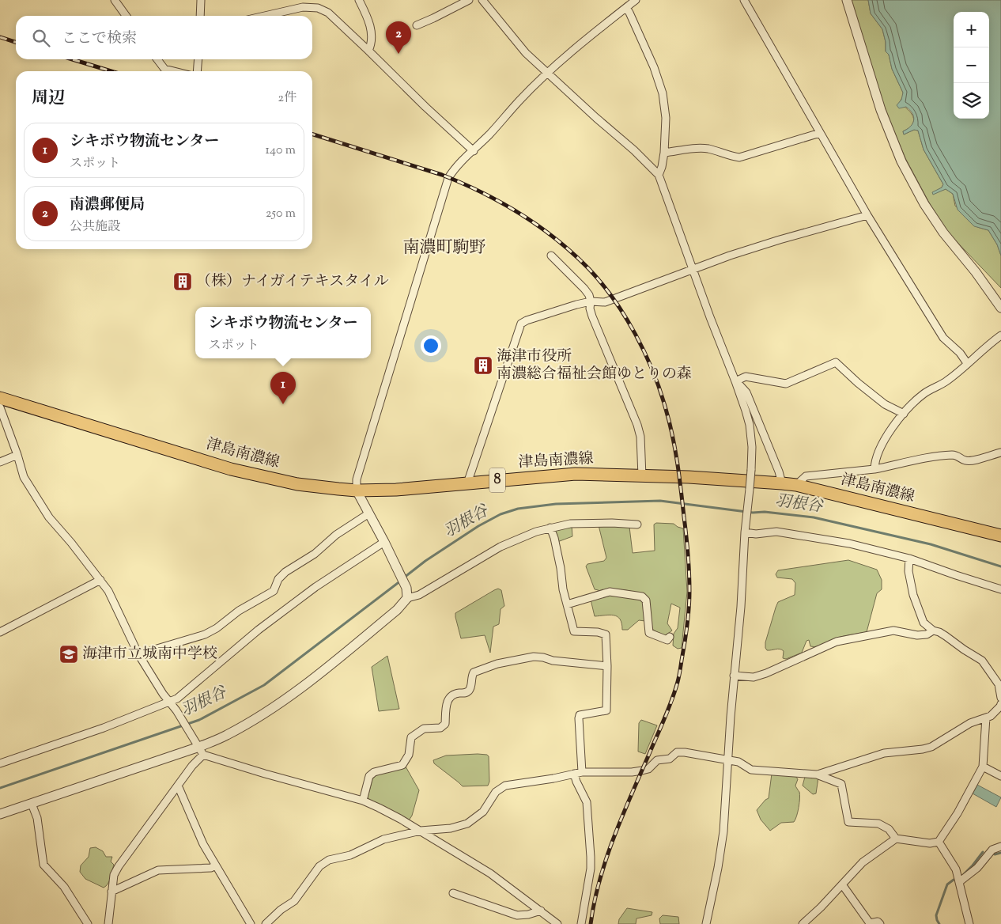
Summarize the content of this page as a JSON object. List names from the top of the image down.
{
  "streets": {
    "main road": ["津島南濃線", "8"]
  },
  "districts": ["南濃町駒野"],
  "water": ["羽根谷"],
  "places": {
    "building": ["（株）ナイガイテキスタイル", "海津市役所 南濃総合福祉会館ゆとりの森"],
    "school or university": ["海津市立城南中学校"]
  },
  "page": {
    "map_buttons": ["+", "−"],
    "search": "ここで検索",
    "pins": ["2", "1"],
    "heading": ["周辺", "2件"],
    "list": [
      {
        "mark": "1",
        "name": "シキボウ物流センター",
        "note": "スポット",
        "value": "140 m"
      },
      {
        "mark": "2",
        "name": "南濃郵便局",
        "note": "公共施設",
        "value": "250 m"
      }
    ],
    "popup": ["シキボウ物流センター", "スポット"]
  }
}
